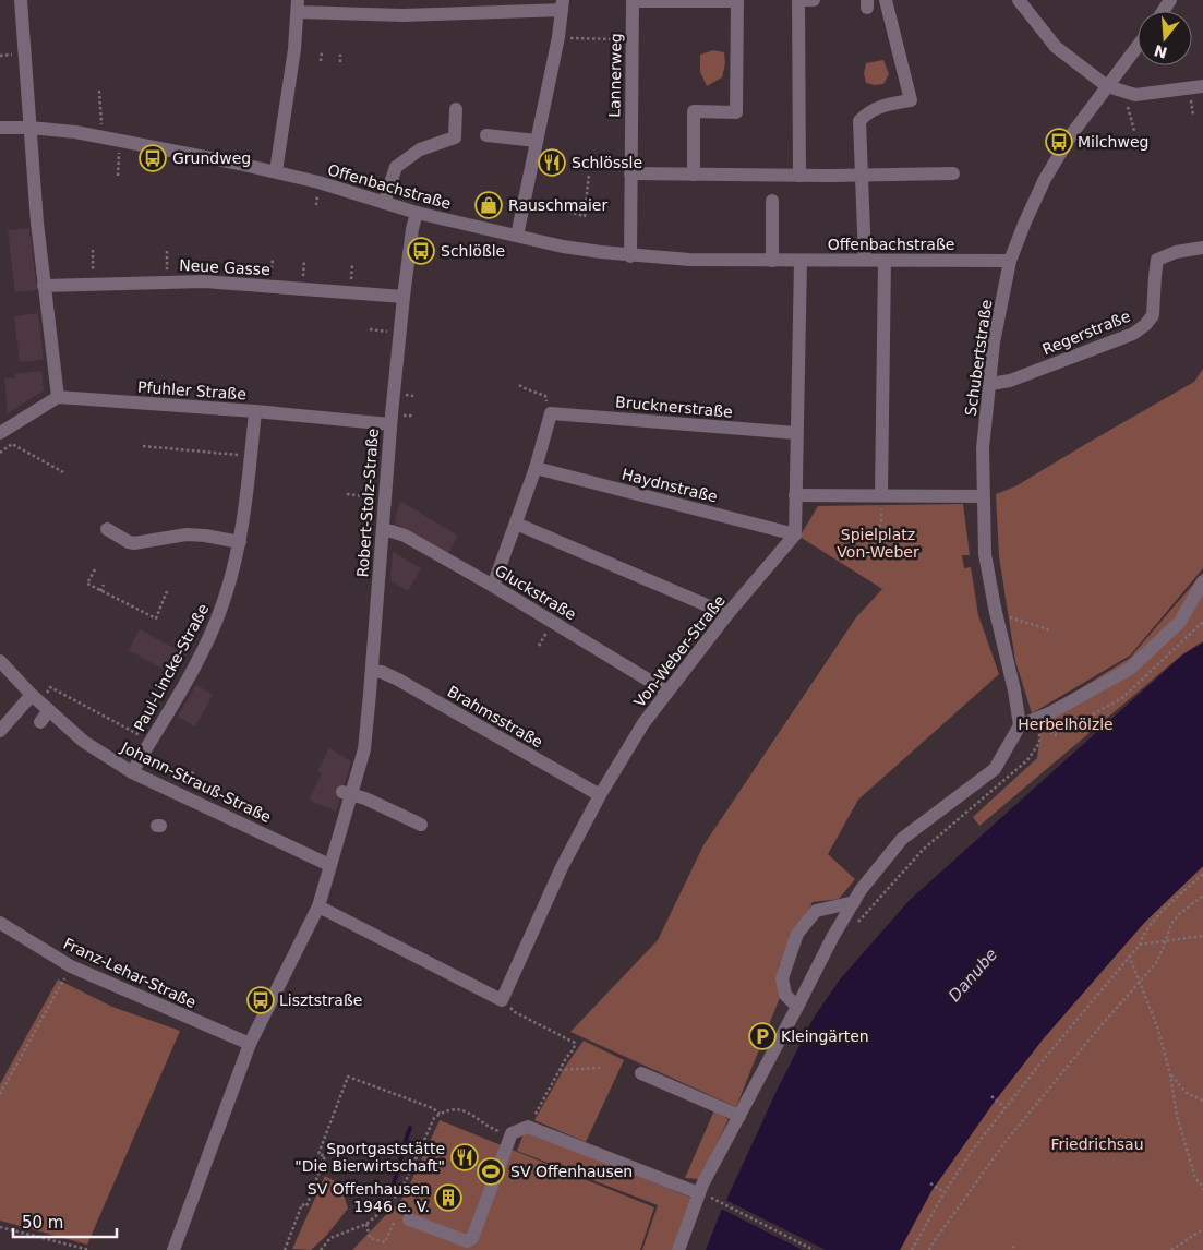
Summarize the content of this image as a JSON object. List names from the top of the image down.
{
  "streets": {
    "street": [
      "Lannerweg",
      "Offenbachstraße",
      "Neue Gasse",
      "Regerstraße",
      "Schubertstraße",
      "Pfuhler Straße",
      "Brucknerstraße",
      "Haydnstraße",
      "Robert-Stolz-Straße",
      "Gluckstraße",
      "Von-Weber-Straße",
      "Paul-Lincke-Straße",
      "Brahmsstraße",
      "Johann-Strauß-Straße",
      "Franz-Lehar-Straße"
    ]
  },
  "crossings": [
    ["Lannerweg", "Offenbachstraße"],
    ["Offenbachstraße", "Schubertstraße"],
    ["Offenbachstraße", "Robert-Stolz-Straße"],
    ["Neue Gasse", "Robert-Stolz-Straße"],
    ["Regerstraße", "Schubertstraße"],
    ["Pfuhler Straße", "Robert-Stolz-Straße"],
    ["Pfuhler Straße", "Paul-Lincke-Straße"],
    ["Haydnstraße", "Von-Weber-Straße"],
    ["Robert-Stolz-Straße", "Gluckstraße"],
    ["Robert-Stolz-Straße", "Brahmsstraße"],
    ["Robert-Stolz-Straße", "Johann-Strauß-Straße"],
    ["Robert-Stolz-Straße", "Franz-Lehar-Straße"],
    ["Gluckstraße", "Von-Weber-Straße"],
    ["Von-Weber-Straße", "Brahmsstraße"],
    ["Paul-Lincke-Straße", "Johann-Strauß-Straße"]
  ],
  "water": ["Danube"],
  "parks": ["Spielplatz Von-Weber", "Herbelhölzle", "Friedrichsau"],
  "places": {
    "bus stop": [
      "Milchweg",
      "Grundweg",
      "Schlößle",
      "Lisztstraße"
    ],
    "restaurant": ["Schlössle", "Sportgaststätte \"Die Bierwirtschaft\""],
    "shop": ["Rauschmaier"],
    "parking": ["Kleingärten"],
    "sports": ["SV Offenhausen"],
    "building": ["SV Offenhausen 1946 e. V."]
  },
  "scale_bar": "50 m",
  "north": "bottom"
}
